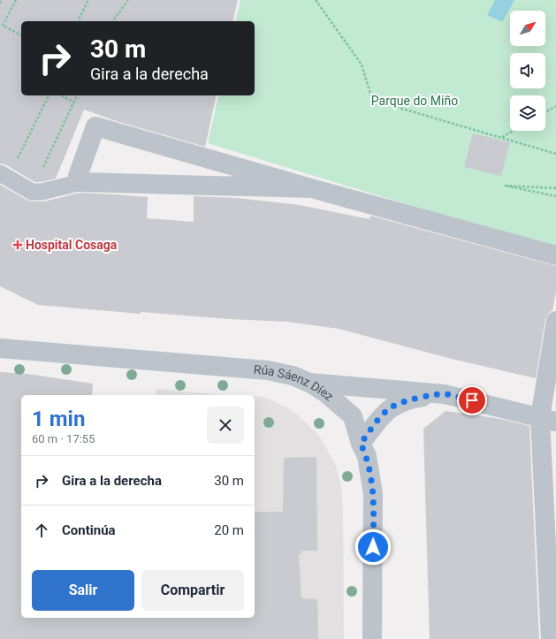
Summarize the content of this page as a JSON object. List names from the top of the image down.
{
  "streets": {
    "street": ["Rúa Sáenz Díez"]
  },
  "parks": ["Parque do Miño"],
  "places": {
    "health": ["Hospital Cosaga"]
  },
  "north": "top right",
  "page": {
    "turn": ["30 m", "Gira a la derecha"],
    "heading": ["1 min", "60 m · 17:55"],
    "list": [
      {
        "name": "Gira a la derecha",
        "value": "30 m"
      },
      {
        "name": "Continúa",
        "value": "20 m"
      }
    ],
    "buttons": ["Salir", "Compartir"]
  }
}
